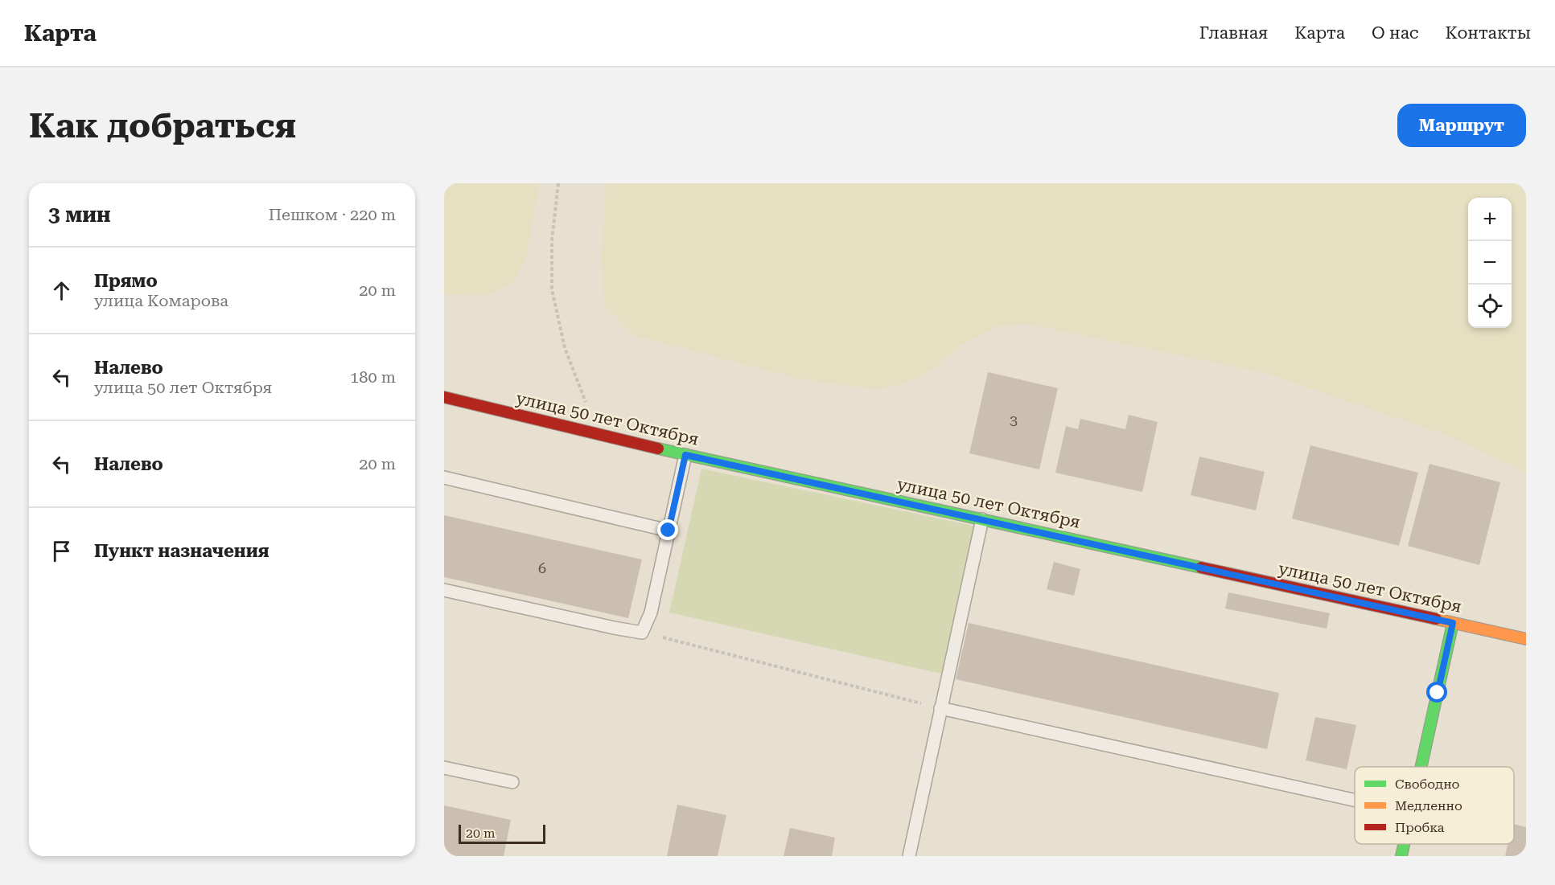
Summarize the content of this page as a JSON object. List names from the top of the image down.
{
  "streets": {
    "street": ["улица 50 лет Октября"]
  },
  "house_numbers": ["3", "6"],
  "legend": ["Свободно", "Медленно", "Пробка"],
  "scale_bar": "20 m",
  "page": {
    "header": "Карта",
    "nav": [
      "Главная",
      "Карта",
      "О нас",
      "Контакты"
    ],
    "buttons": "Маршрут",
    "title": "Как добраться",
    "heading": ["3 мин", "Пешком · 220 m"],
    "map_buttons": ["+", "−"],
    "list": [
      ["Прямо", "улица Комарова", "20 m"],
      ["Налево", "улица 50 лет Октября", "180 m"],
      ["Налево", "20 m"],
      "Пункт назначения"
    ],
    "scale": "20 m"
  }
}
